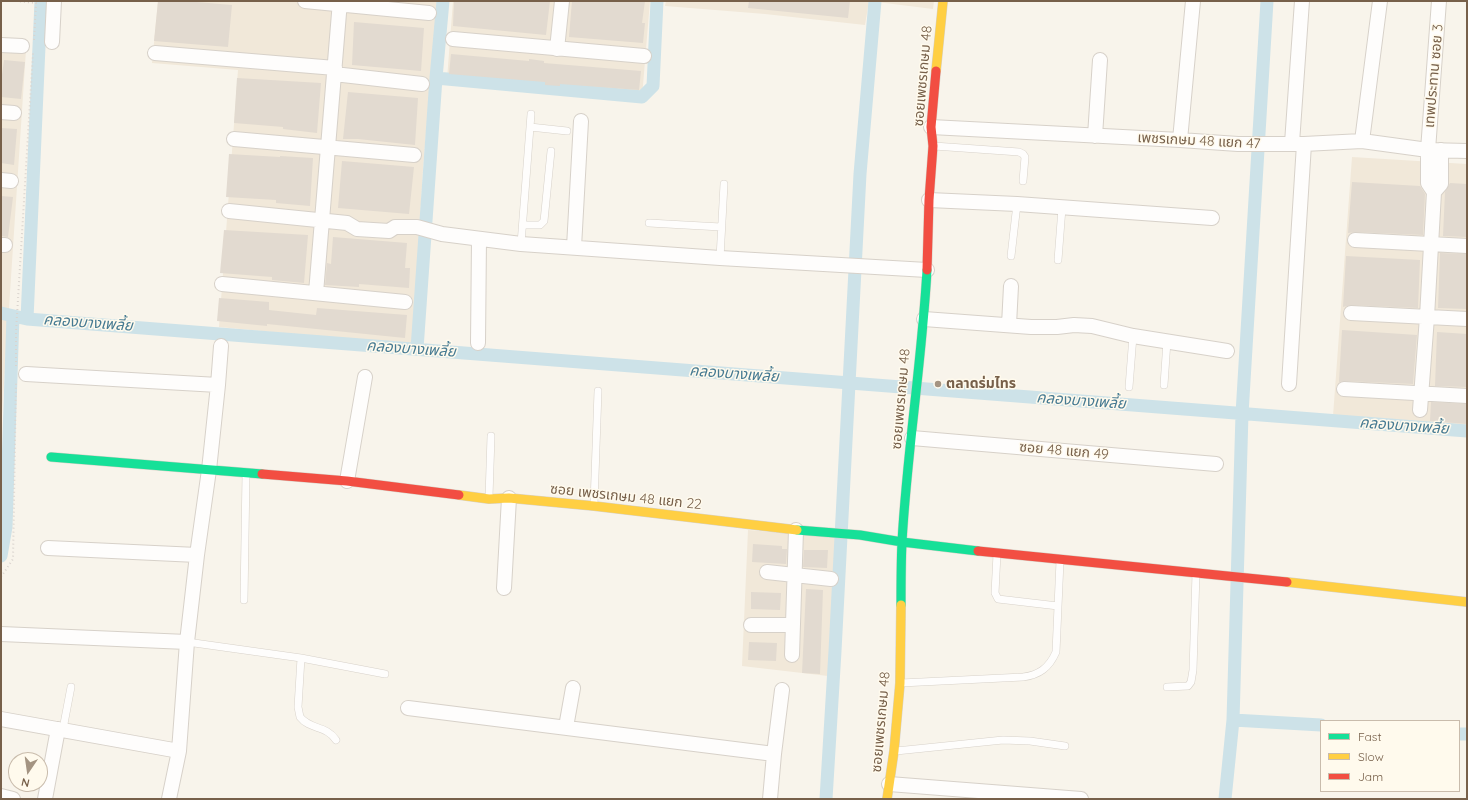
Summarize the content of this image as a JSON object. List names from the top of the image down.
{
  "streets": {
    "street": [
      "ซอยเพชรเกษม 48",
      "เทพประทาน ซอย 3",
      "เพชรเกษม 48 แยก 47",
      "ซอย 48 แยก 49",
      "ซอย เพชรเกษม 48 แยก 22"
    ]
  },
  "crossings": [
    ["ซอยเพชรเกษม 48", "เพชรเกษม 48 แยก 47"],
    ["ซอยเพชรเกษม 48", "ซอย 48 แยก 49"],
    ["ซอยเพชรเกษม 48", "ซอย เพชรเกษม 48 แยก 22"],
    ["เทพประทาน ซอย 3", "เพชรเกษม 48 แยก 47"]
  ],
  "water": ["คลองบางเพลี้ย"],
  "places": ["ตลาดร่มไทร"],
  "legend": ["Fast", "Slow", "Jam"],
  "north": "bottom"
}
